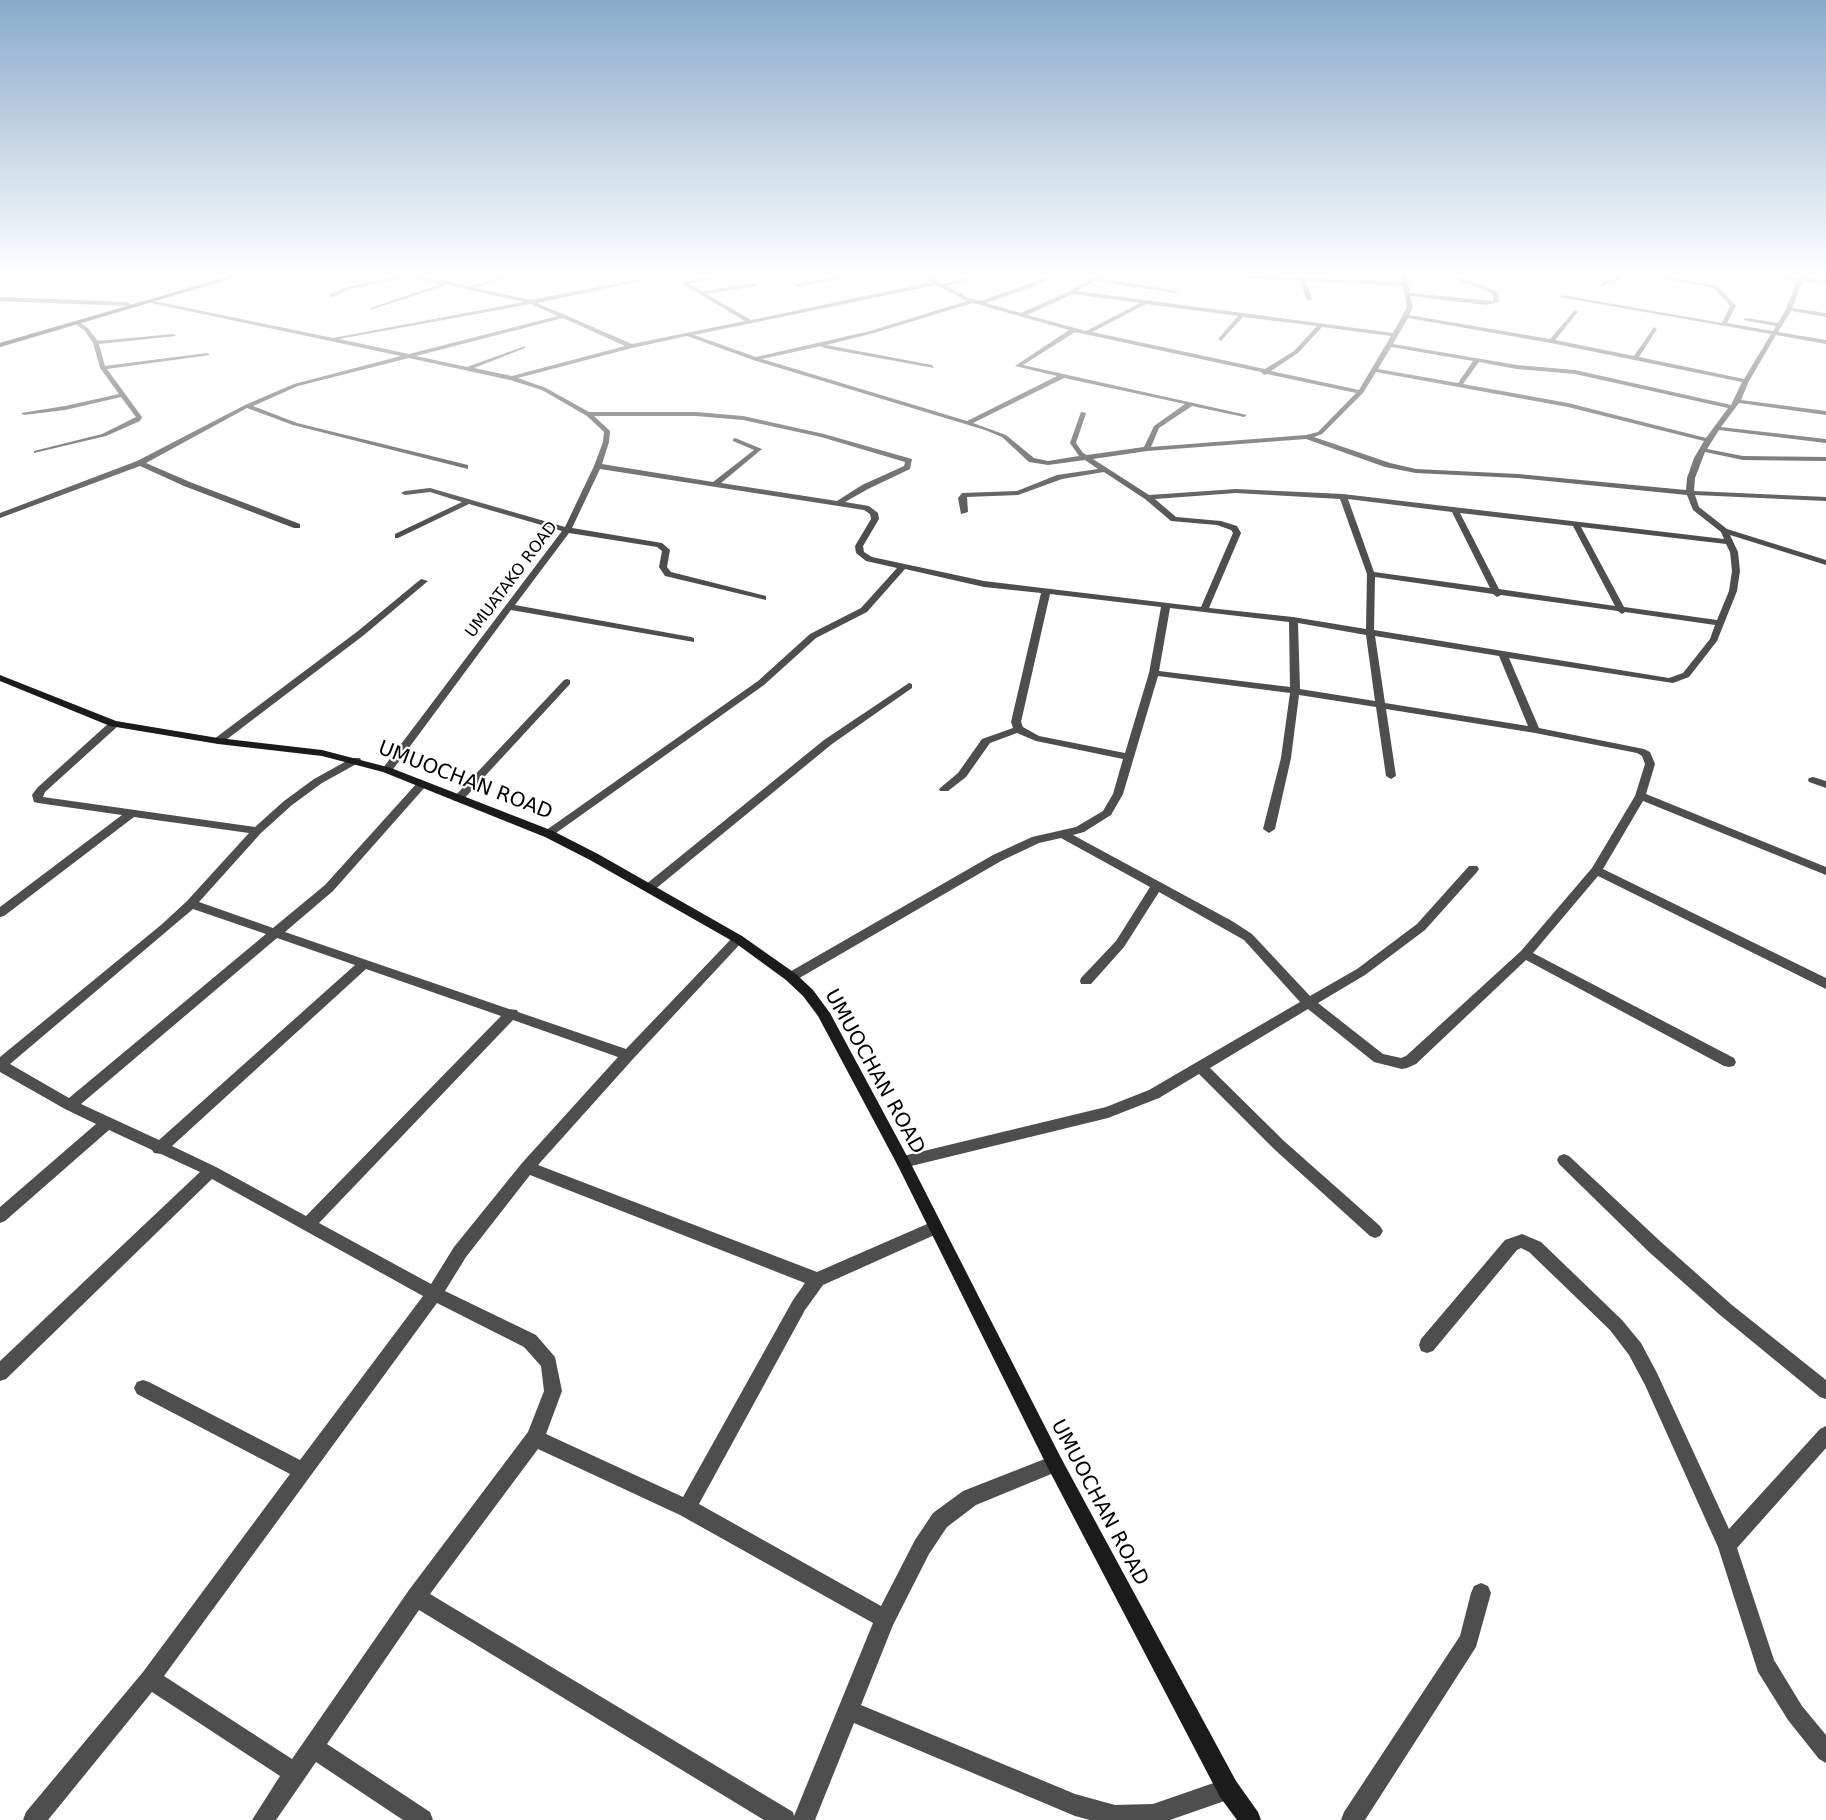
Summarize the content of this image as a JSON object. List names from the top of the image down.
{
  "streets": {
    "street": ["UMUATAKO ROAD", "UMUOCHAN ROAD"]
  },
  "crossings": [
    ["UMUATAKO ROAD", "UMUOCHAN ROAD"]
  ]
}
